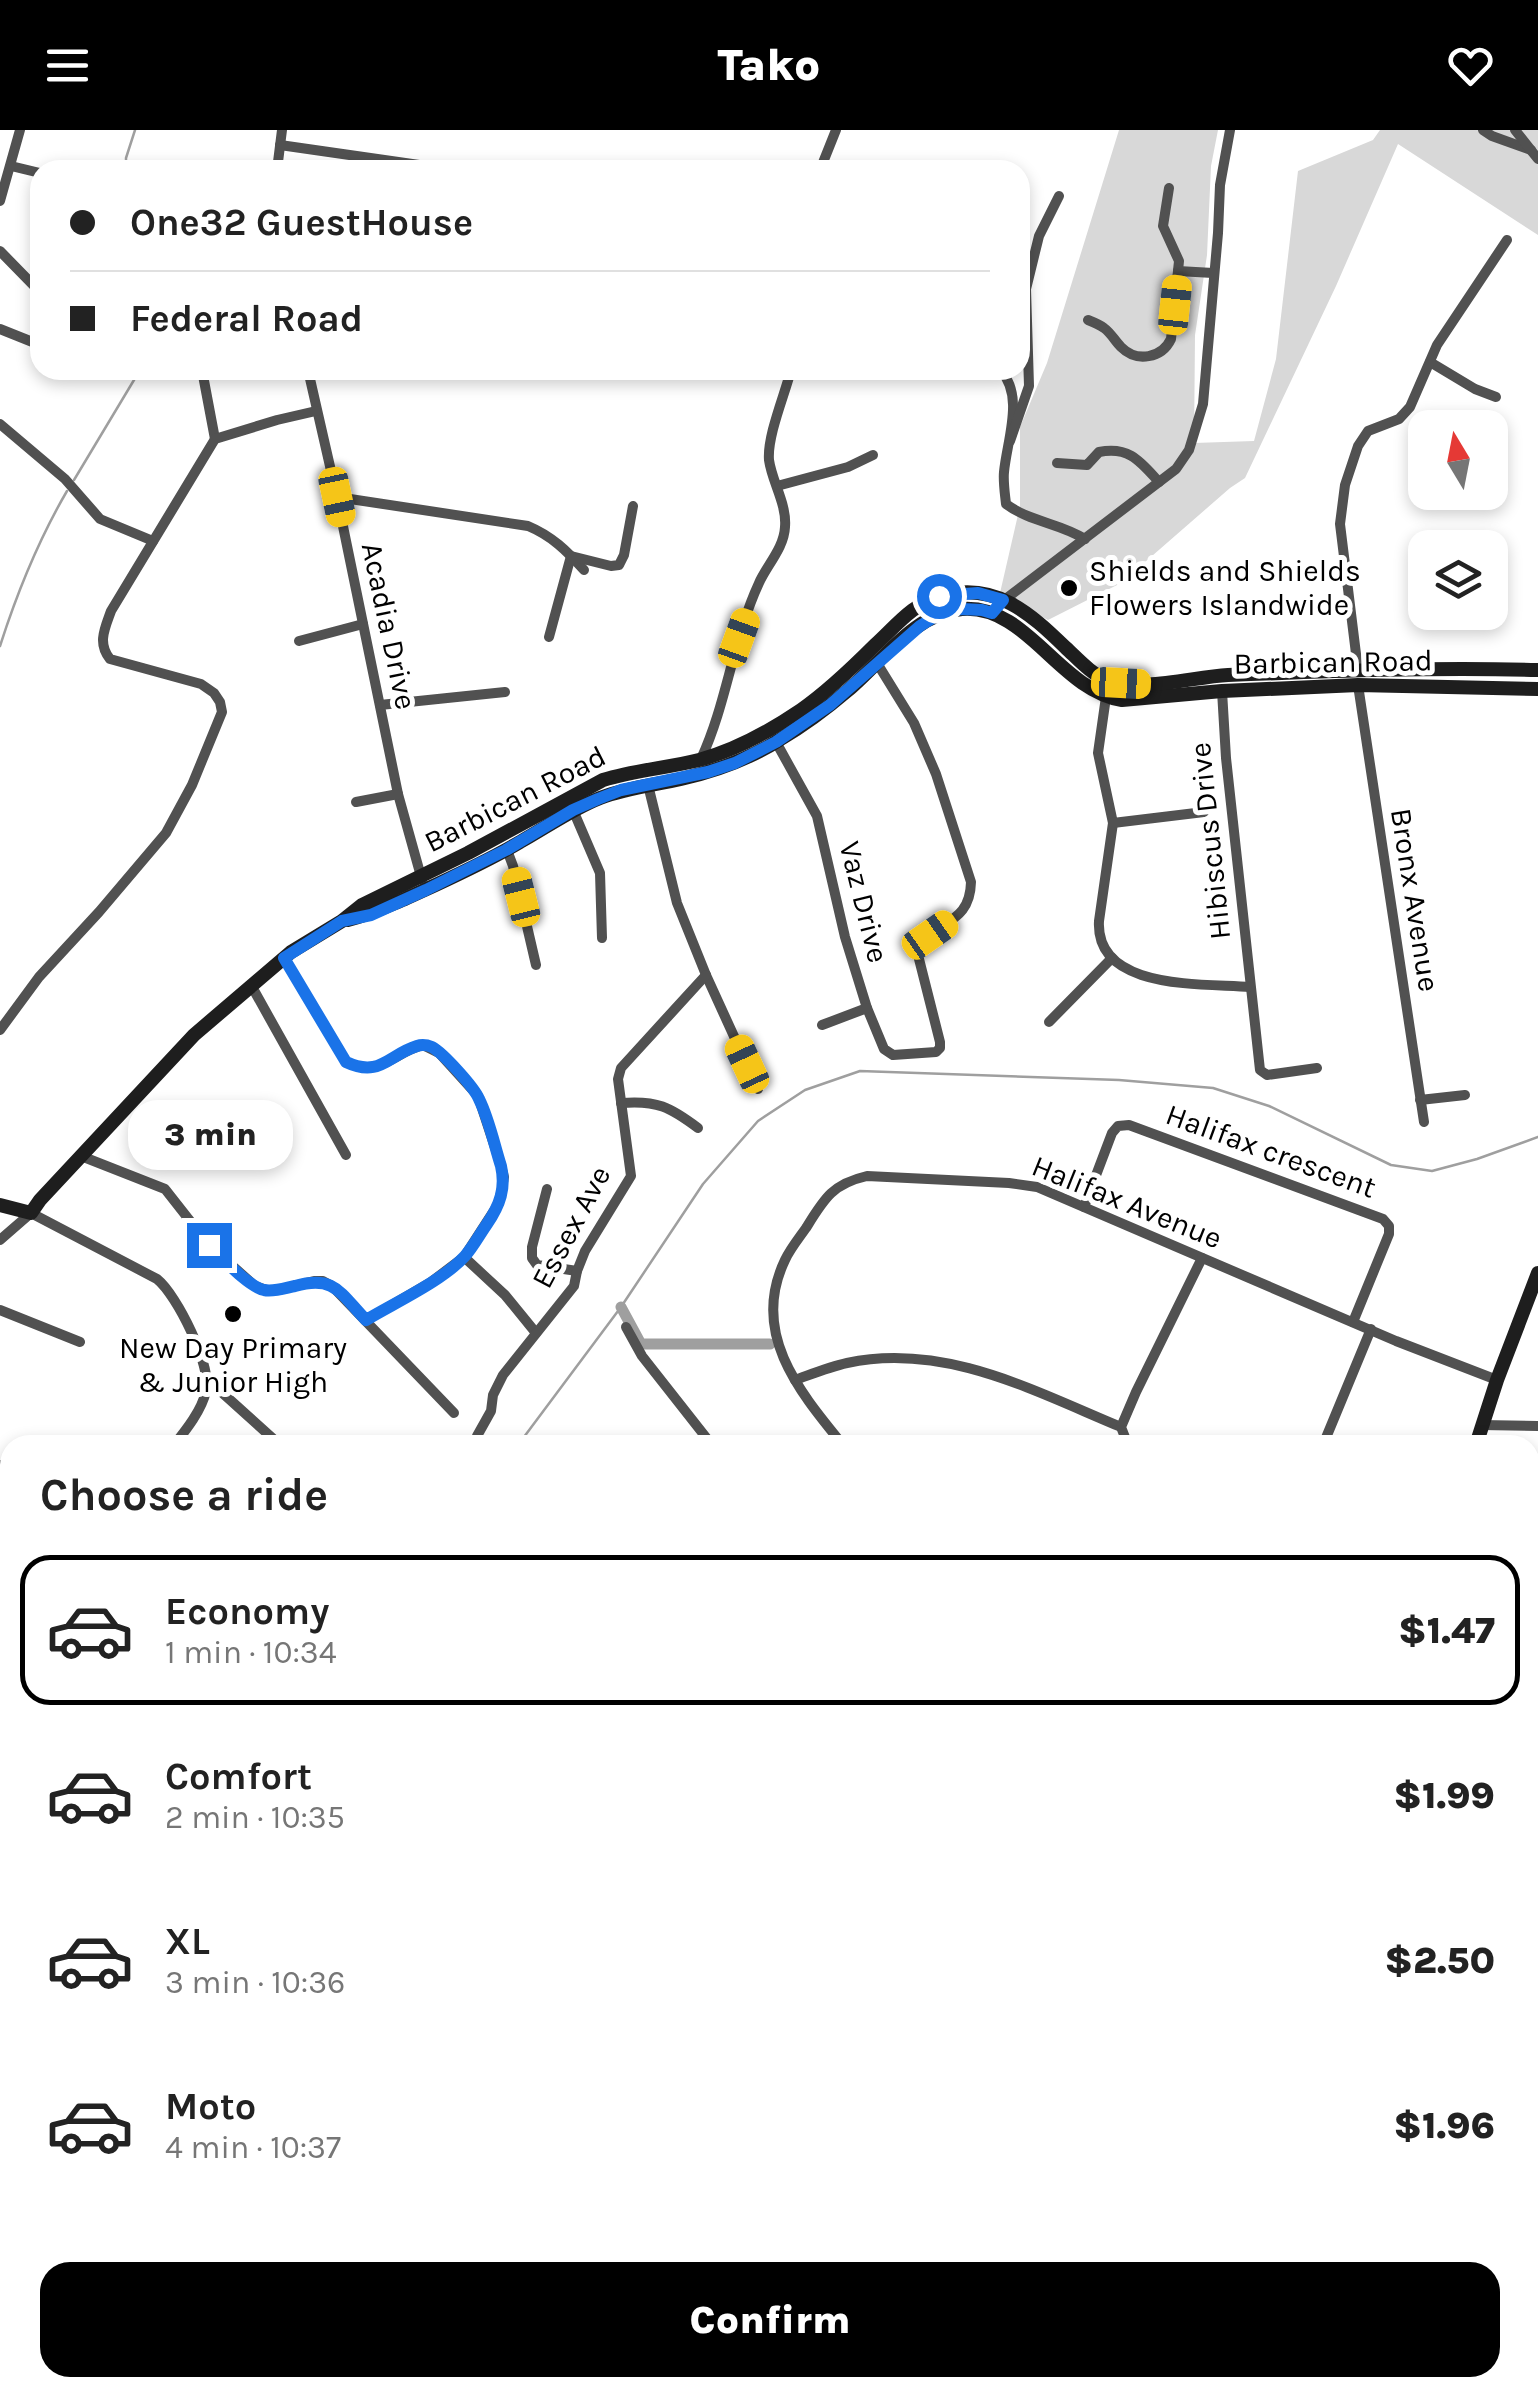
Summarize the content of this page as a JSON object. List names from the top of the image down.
{
  "streets": {
    "main road": ["Barbican Road"],
    "street": [
      "Acadia Drive",
      "Hibiscus Drive",
      "Bronx Avenue",
      "Vaz Drive",
      "Halifax crescent",
      "Halifax Avenue",
      "Essex Ave"
    ]
  },
  "crossings": [
    ["Acadia Drive", "Barbican Road"],
    ["Barbican Road", "Hibiscus Drive"],
    ["Barbican Road", "Bronx Avenue"],
    ["Barbican Road", "Vaz Drive"],
    ["Halifax crescent", "Halifax Avenue"]
  ],
  "places": ["Shields and Shields Flowers Islandwide", "New Day Primary & Junior High"],
  "north": "top",
  "page": {
    "header": "Tako",
    "banner": ["One32 GuestHouse", "Federal Road"],
    "bubble": "3 min",
    "heading": "Choose a ride",
    "list": [
      {
        "name": "Economy",
        "note": "1 min · 10:34",
        "value": "$1.47"
      },
      {
        "name": "Comfort",
        "note": "2 min · 10:35",
        "value": "$1.99"
      },
      {
        "name": "XL",
        "note": "3 min · 10:36",
        "value": "$2.50"
      },
      {
        "name": "Moto",
        "note": "4 min · 10:37",
        "value": "$1.96"
      }
    ],
    "buttons": "Confirm"
  }
}
